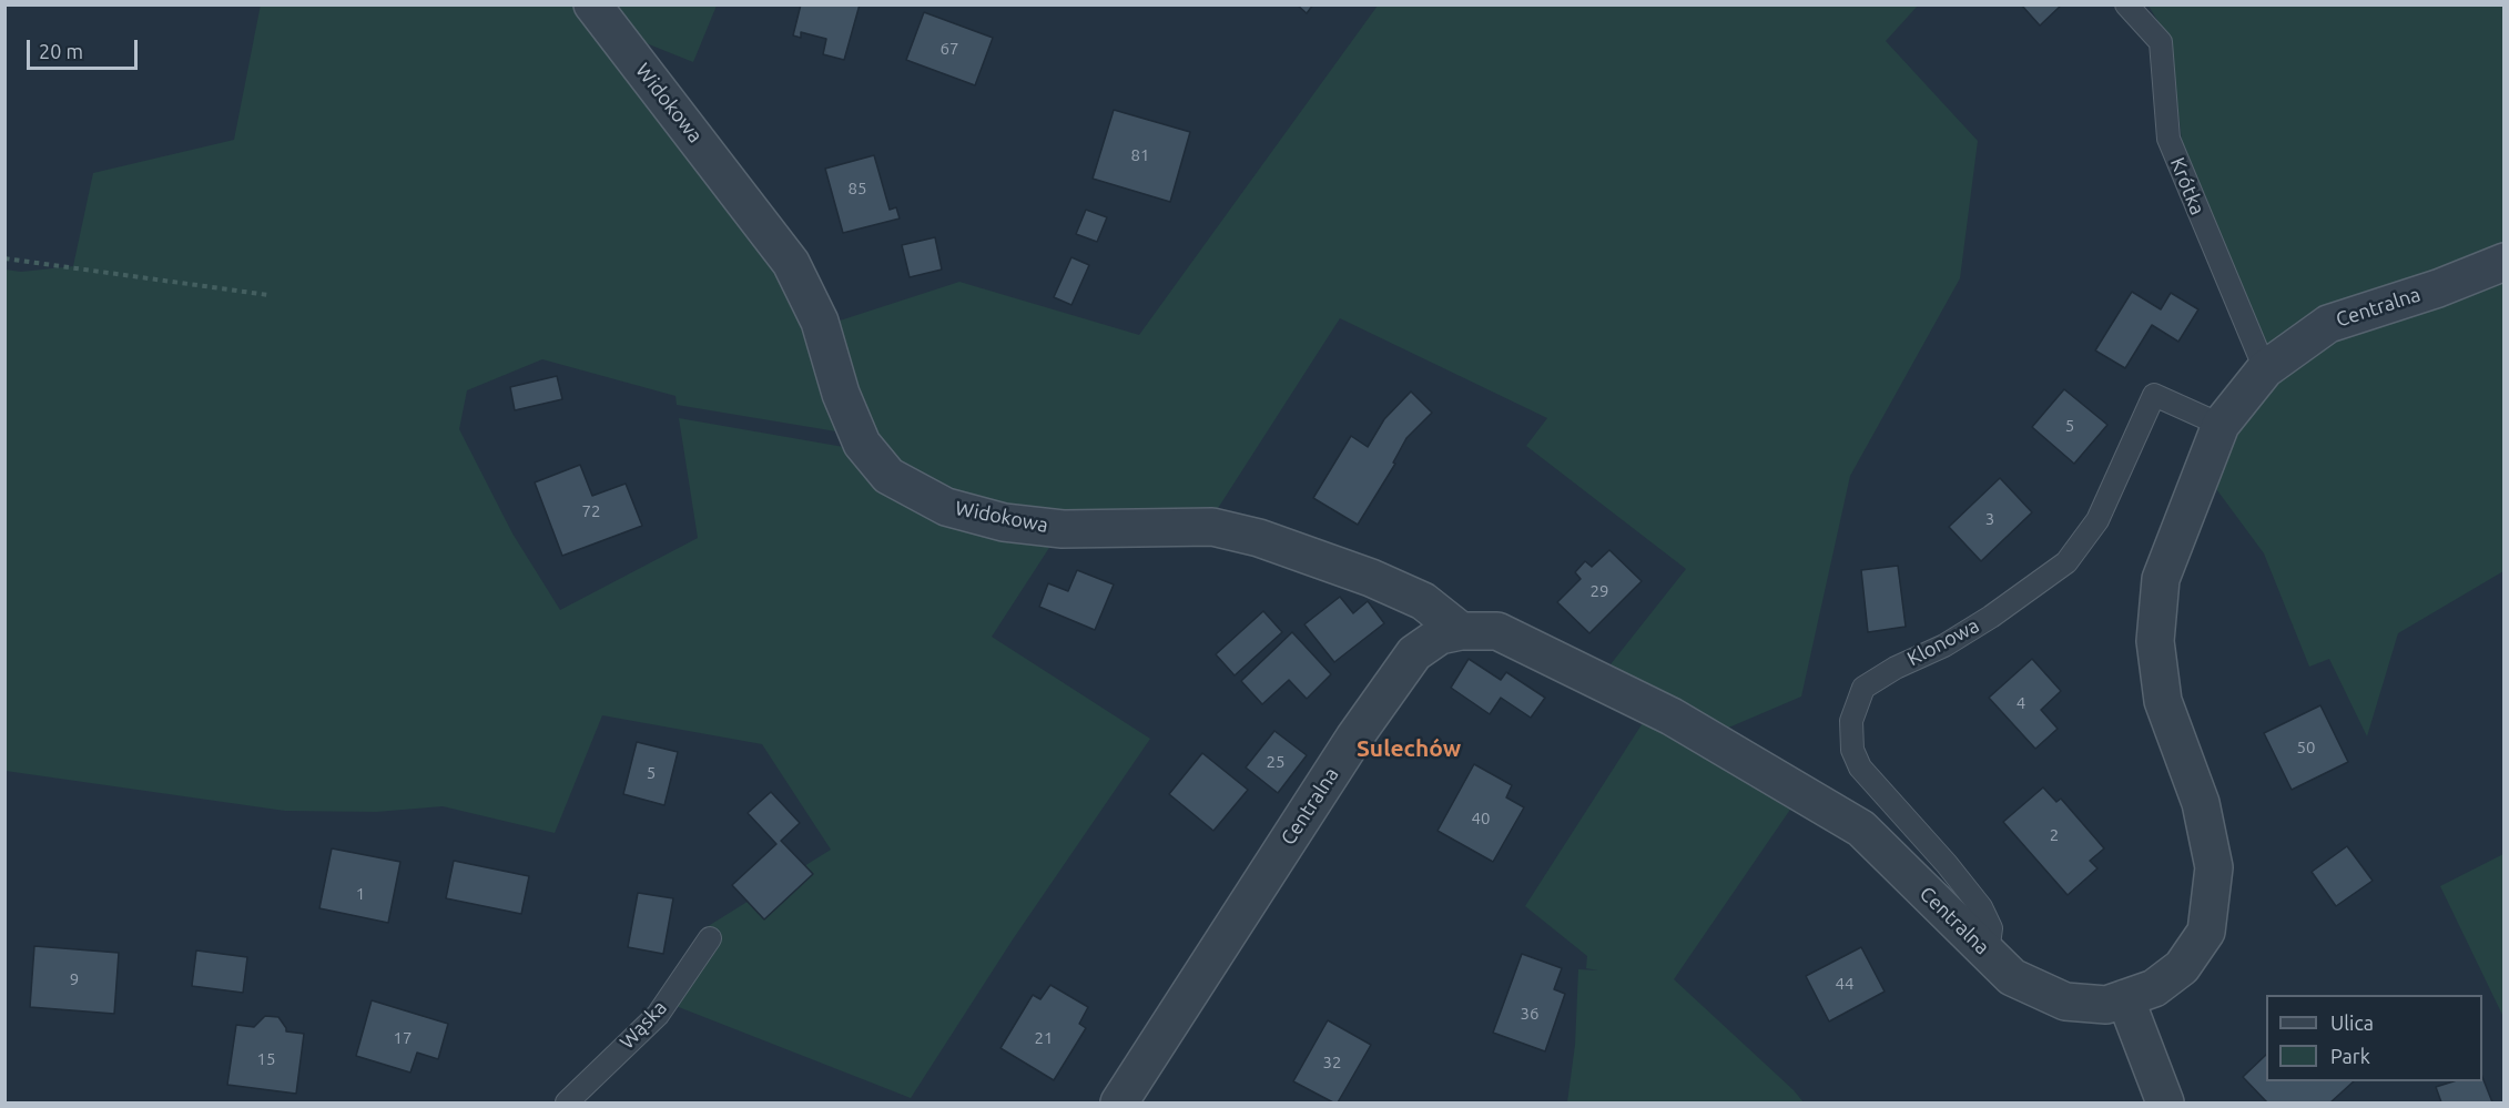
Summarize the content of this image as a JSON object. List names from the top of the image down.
{
  "streets": {
    "street": ["Widokowa", "Centralna"],
    "lane": ["Krótka", "Klonowa", "Wąska"]
  },
  "crossings": [
    ["Widokowa", "Centralna"],
    ["Krótka", "Centralna"],
    ["Centralna", "Klonowa"]
  ],
  "districts": ["Sulechów"],
  "house_numbers": [
    "67",
    "81",
    "85",
    "5",
    "72",
    "3",
    "29",
    "4",
    "50",
    "25",
    "5",
    "40",
    "2",
    "1",
    "9",
    "44",
    "36",
    "17",
    "21",
    "15",
    "32"
  ],
  "legend": ["Ulica", "Park"],
  "scale_bar": "20 m"
}
